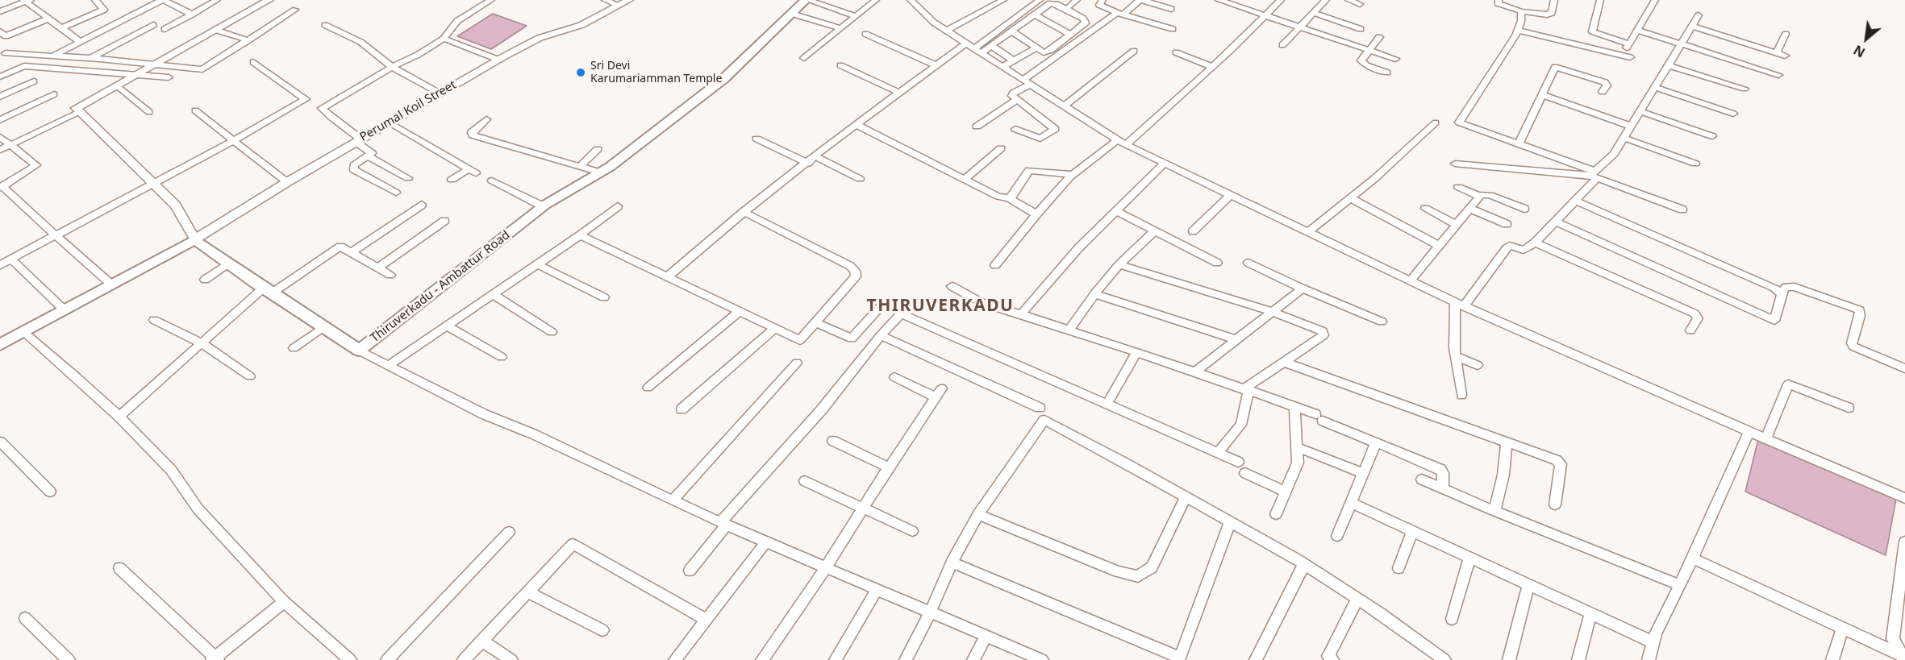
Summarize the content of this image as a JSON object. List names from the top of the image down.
{
  "streets": {
    "main road": ["Thiruverkadu - Ambattur Road"],
    "street": ["Perumal Koil Street"]
  },
  "crossings": [
    ["Perumal Koil Street", "Thiruverkadu - Ambattur Road"]
  ],
  "districts": ["THIRUVERKADU"],
  "places": ["Sri Devi Karumariamman Temple"],
  "north": "bottom left"
}
